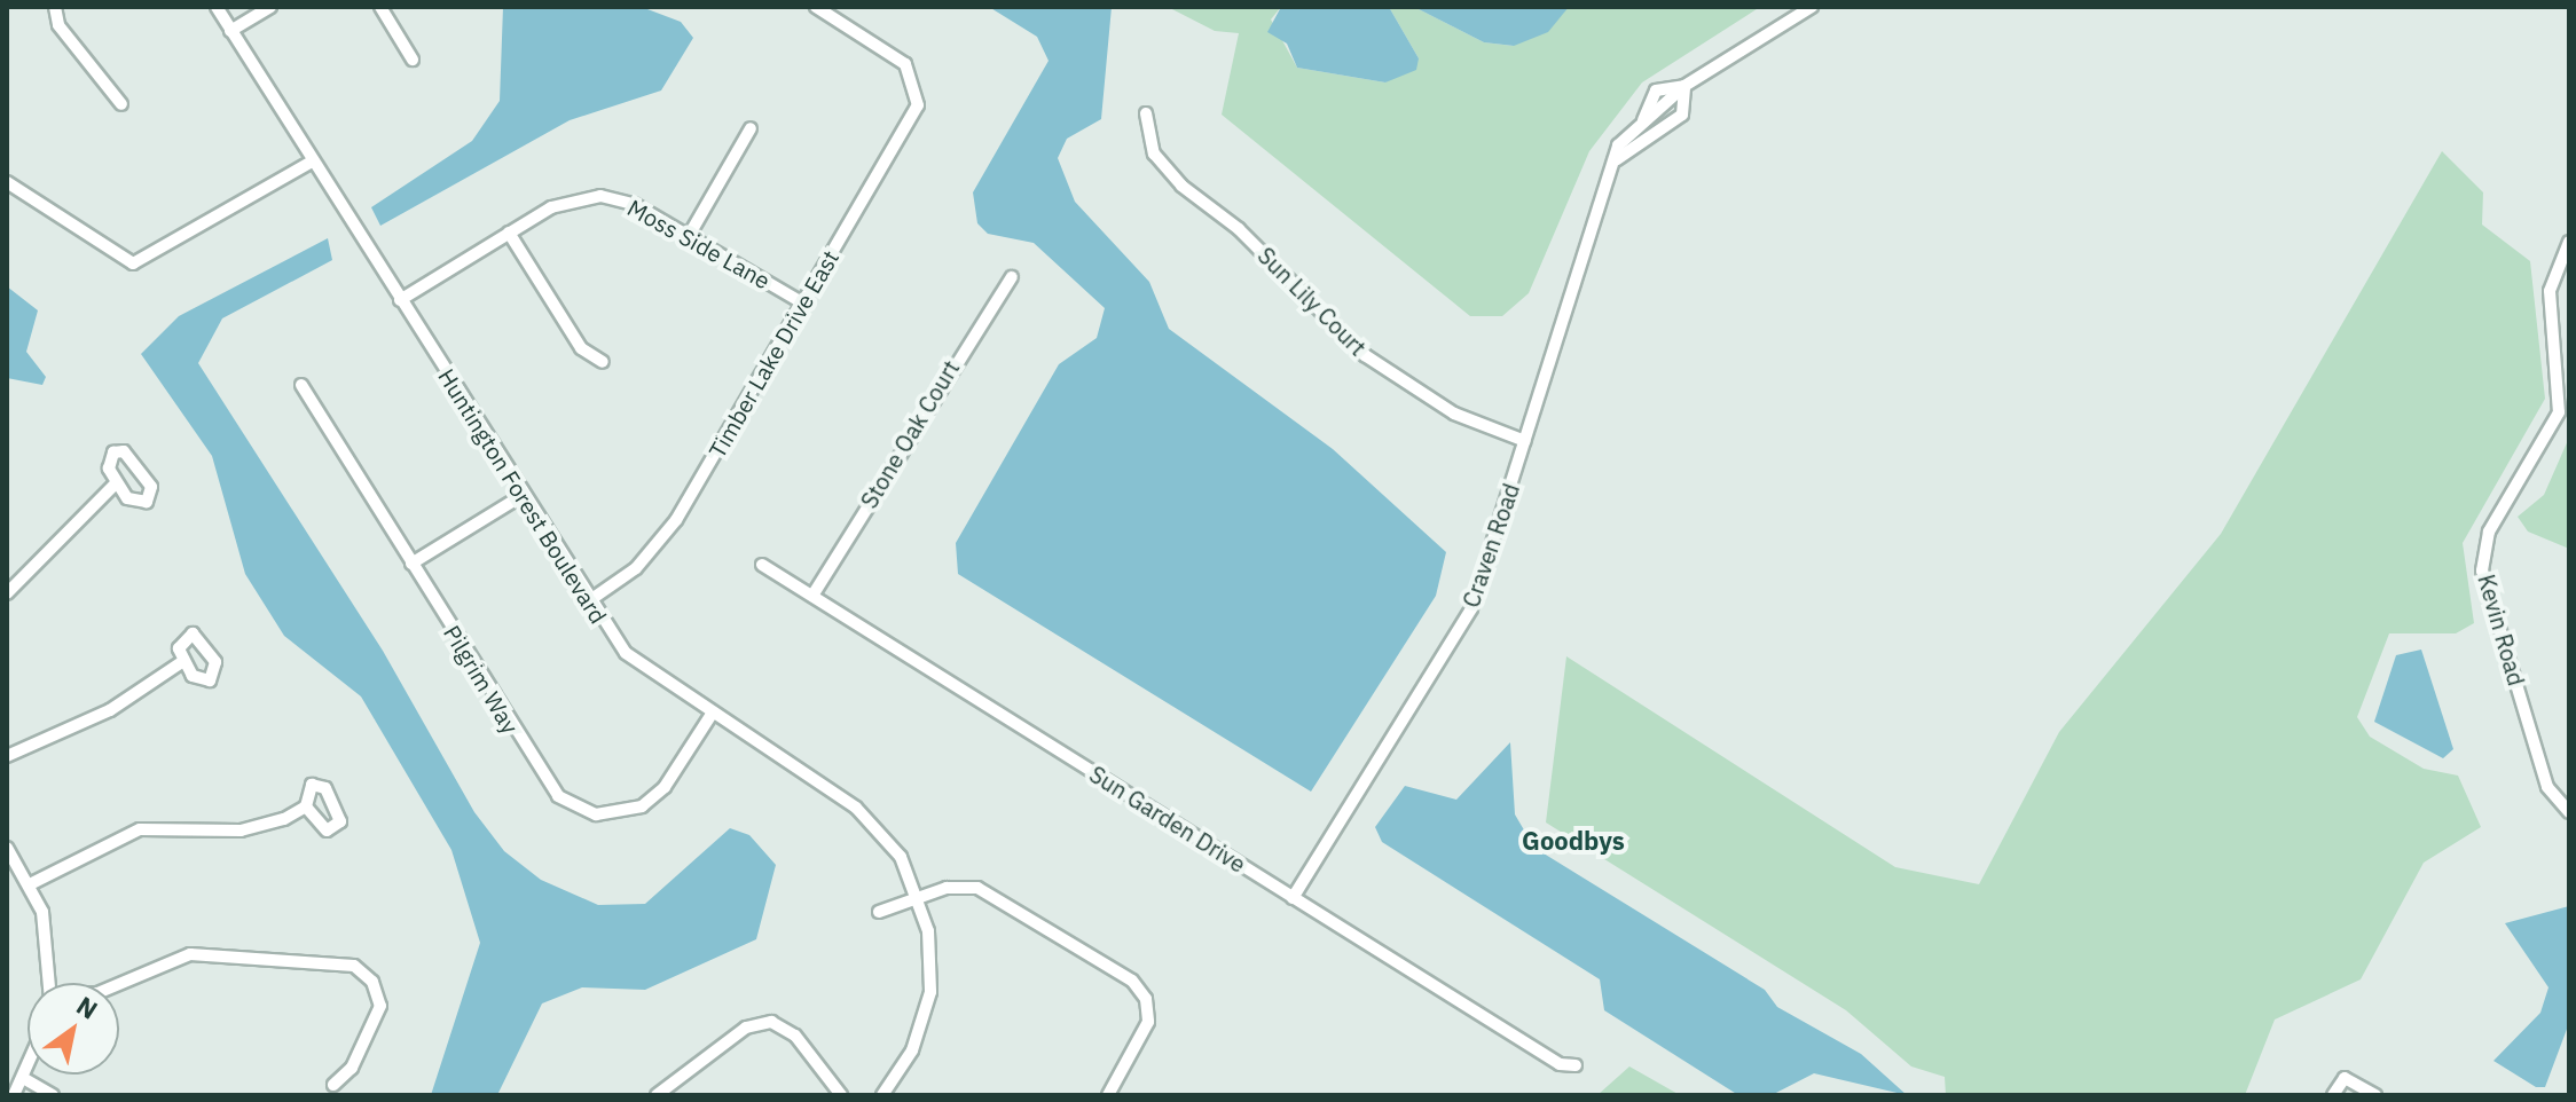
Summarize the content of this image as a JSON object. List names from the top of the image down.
{
  "streets": {
    "street": [
      "Moss Side Lane",
      "Sun Lily Court",
      "Timber Lake Drive East",
      "Stone Oak Court",
      "Huntington Forest Boulevard",
      "Craven Road",
      "Kevin Road",
      "Pilgrim Way",
      "Sun Garden Drive"
    ]
  },
  "crossings": [
    ["Moss Side Lane", "Timber Lake Drive East"],
    ["Moss Side Lane", "Huntington Forest Boulevard"],
    ["Sun Lily Court", "Craven Road"],
    ["Timber Lake Drive East", "Huntington Forest Boulevard"],
    ["Stone Oak Court", "Sun Garden Drive"],
    ["Huntington Forest Boulevard", "Pilgrim Way"],
    ["Craven Road", "Sun Garden Drive"]
  ],
  "districts": ["Goodbys"],
  "north": "top right"
}
